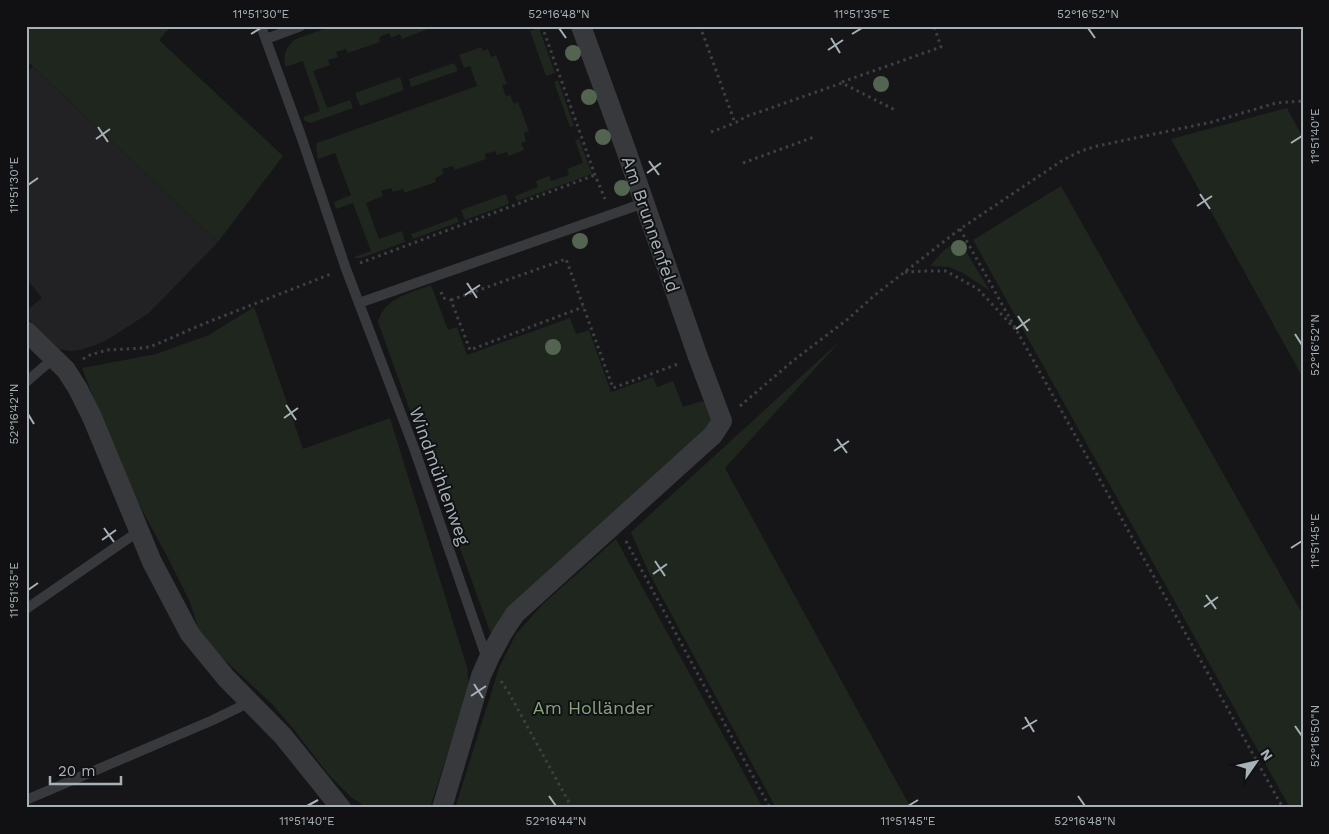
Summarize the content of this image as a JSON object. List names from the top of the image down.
{
  "streets": {
    "street": ["Am Brunnenfeld"],
    "lane": ["Windmühlenweg"]
  },
  "parks": ["Am Holländer"],
  "scale_bar": "20 m",
  "north": "top right",
  "coordinates": [
    "11°51'30\"E",
    "52°16'48\"N",
    "11°51'35\"E",
    "52°16'52\"N",
    "11°51'40\"E",
    "52°16'42\"N",
    "11°51'45\"E",
    "52°16'50\"N",
    "52°16'44\"N"
  ]
}
